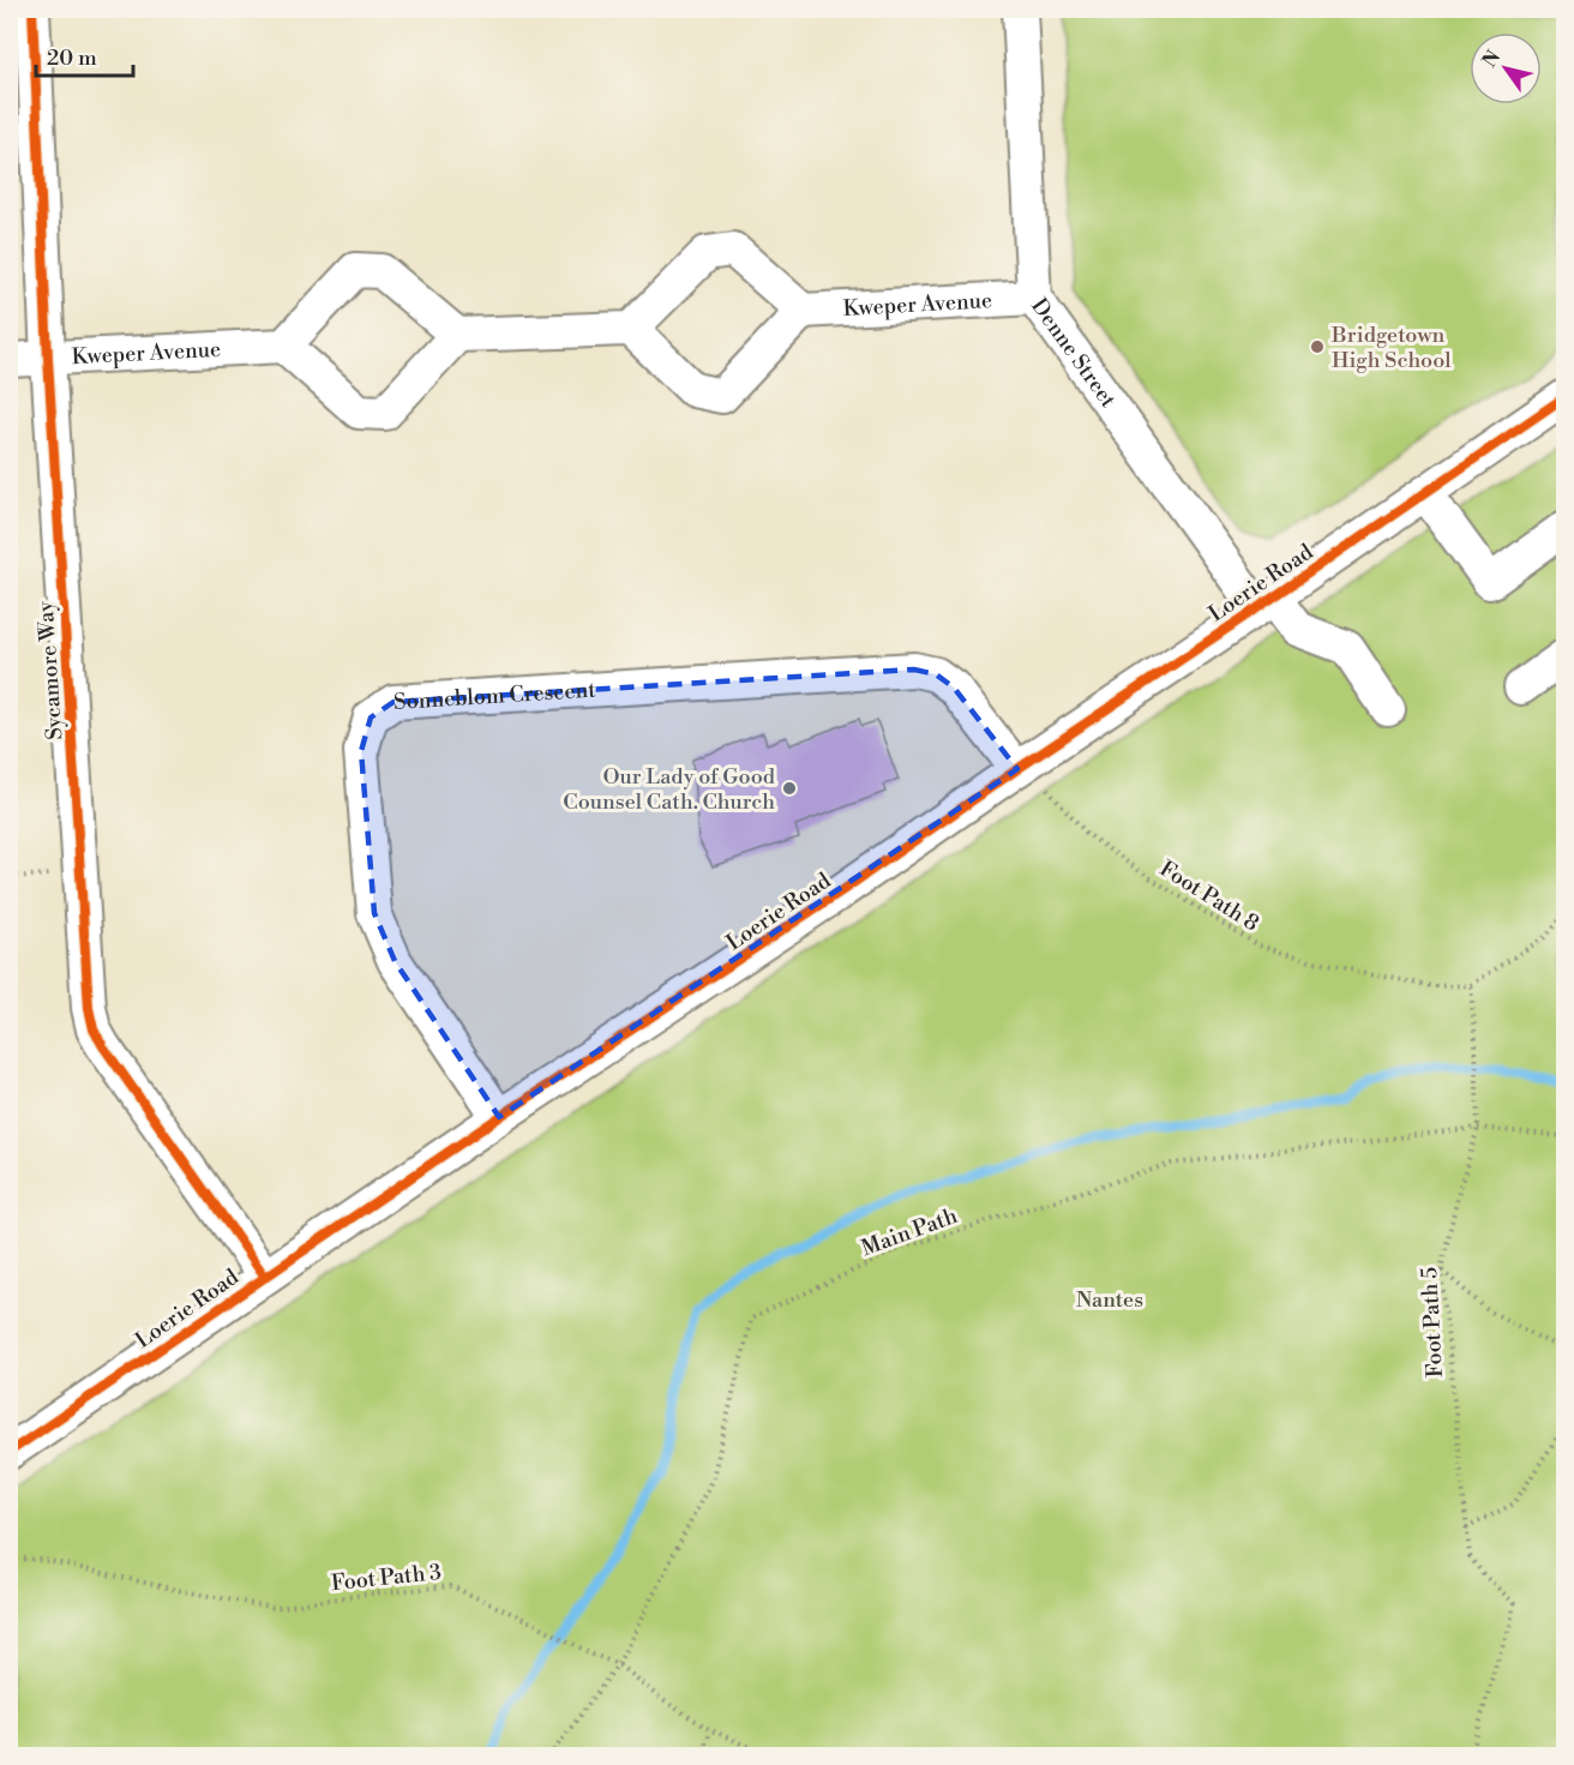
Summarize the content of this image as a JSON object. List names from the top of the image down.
{
  "streets": {
    "street": [
      "Kweper Avenue",
      "Denne Street",
      "Loerie Road",
      "Sycamore Way",
      "Sonneblom Crescent"
    ],
    "path": [
      "Foot Path 8",
      "Main Path",
      "Foot Path 5",
      "Foot Path 3"
    ]
  },
  "crossings": [
    ["Kweper Avenue", "Denne Street"],
    ["Kweper Avenue", "Sycamore Way"],
    ["Denne Street", "Loerie Road"],
    ["Loerie Road", "Sycamore Way"],
    ["Loerie Road", "Sonneblom Crescent"],
    ["Foot Path 8", "Foot Path 5"],
    ["Main Path", "Foot Path 5"],
    ["Main Path", "Foot Path 3"]
  ],
  "parks": ["Nantes"],
  "places": ["Bridgetown High School", "Our Lady of Good Counsel Cath. Church"],
  "scale_bar": "20 m",
  "north": "top left"
}
